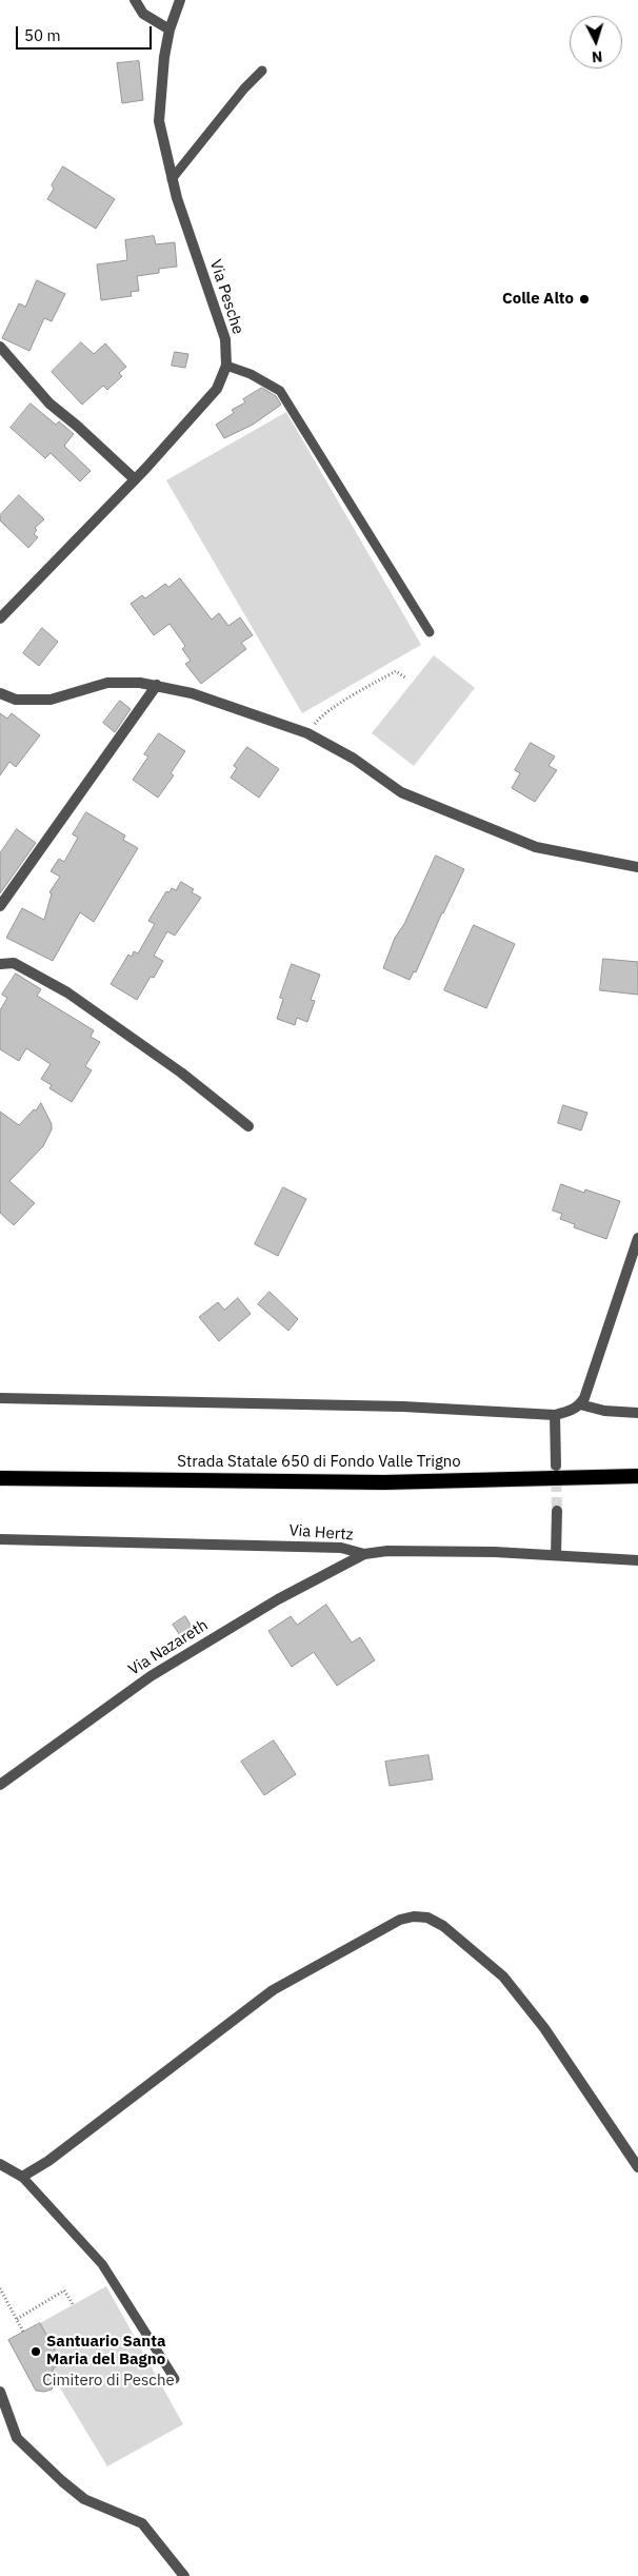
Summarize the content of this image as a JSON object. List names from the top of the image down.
{
  "streets": {
    "highway": ["Strada Statale 650 di Fondo Valle Trigno"],
    "street": ["Via Pesche", "Via Hertz", "Via Nazareth"]
  },
  "crossings": [
    ["Via Hertz", "Via Nazareth"]
  ],
  "parks": ["Cimitero di Pesche"],
  "places": ["Colle Alto", "Santuario Santa Maria del Bagno"],
  "scale_bar": "50 m",
  "north": "bottom"
}
